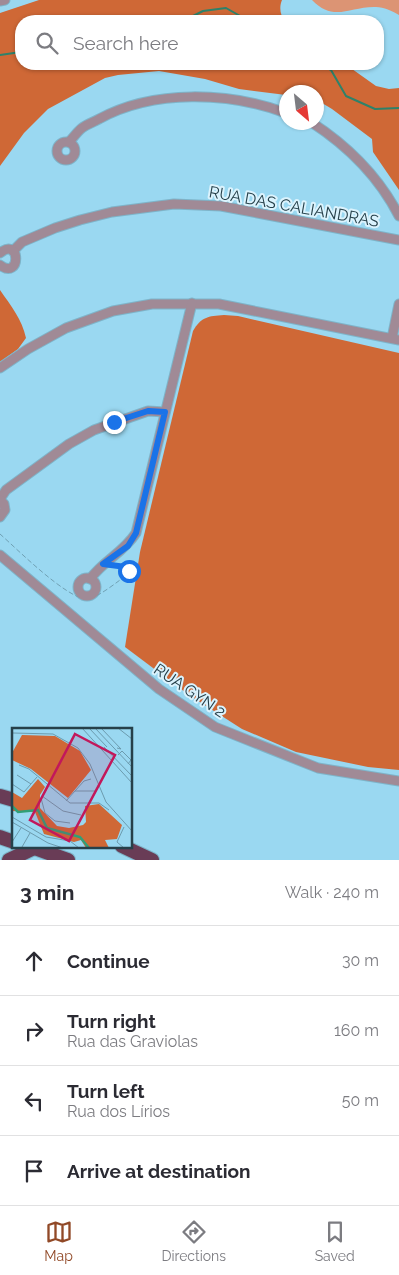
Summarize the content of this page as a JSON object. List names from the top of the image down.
{
  "streets": {
    "street": ["RUA DAS CALIANDRAS", "RUA GYN 2"]
  },
  "north": "bottom right",
  "page": {
    "search": "Search here",
    "heading": ["3 min", "Walk · 240 m"],
    "list": [
      ["Continue", "30 m"],
      ["Turn right", "Rua das Graviolas", "160 m"],
      ["Turn left", "Rua dos Lírios", "50 m"],
      "Arrive at destination"
    ],
    "nav": ["Map", "Directions", "Saved"]
  }
}
